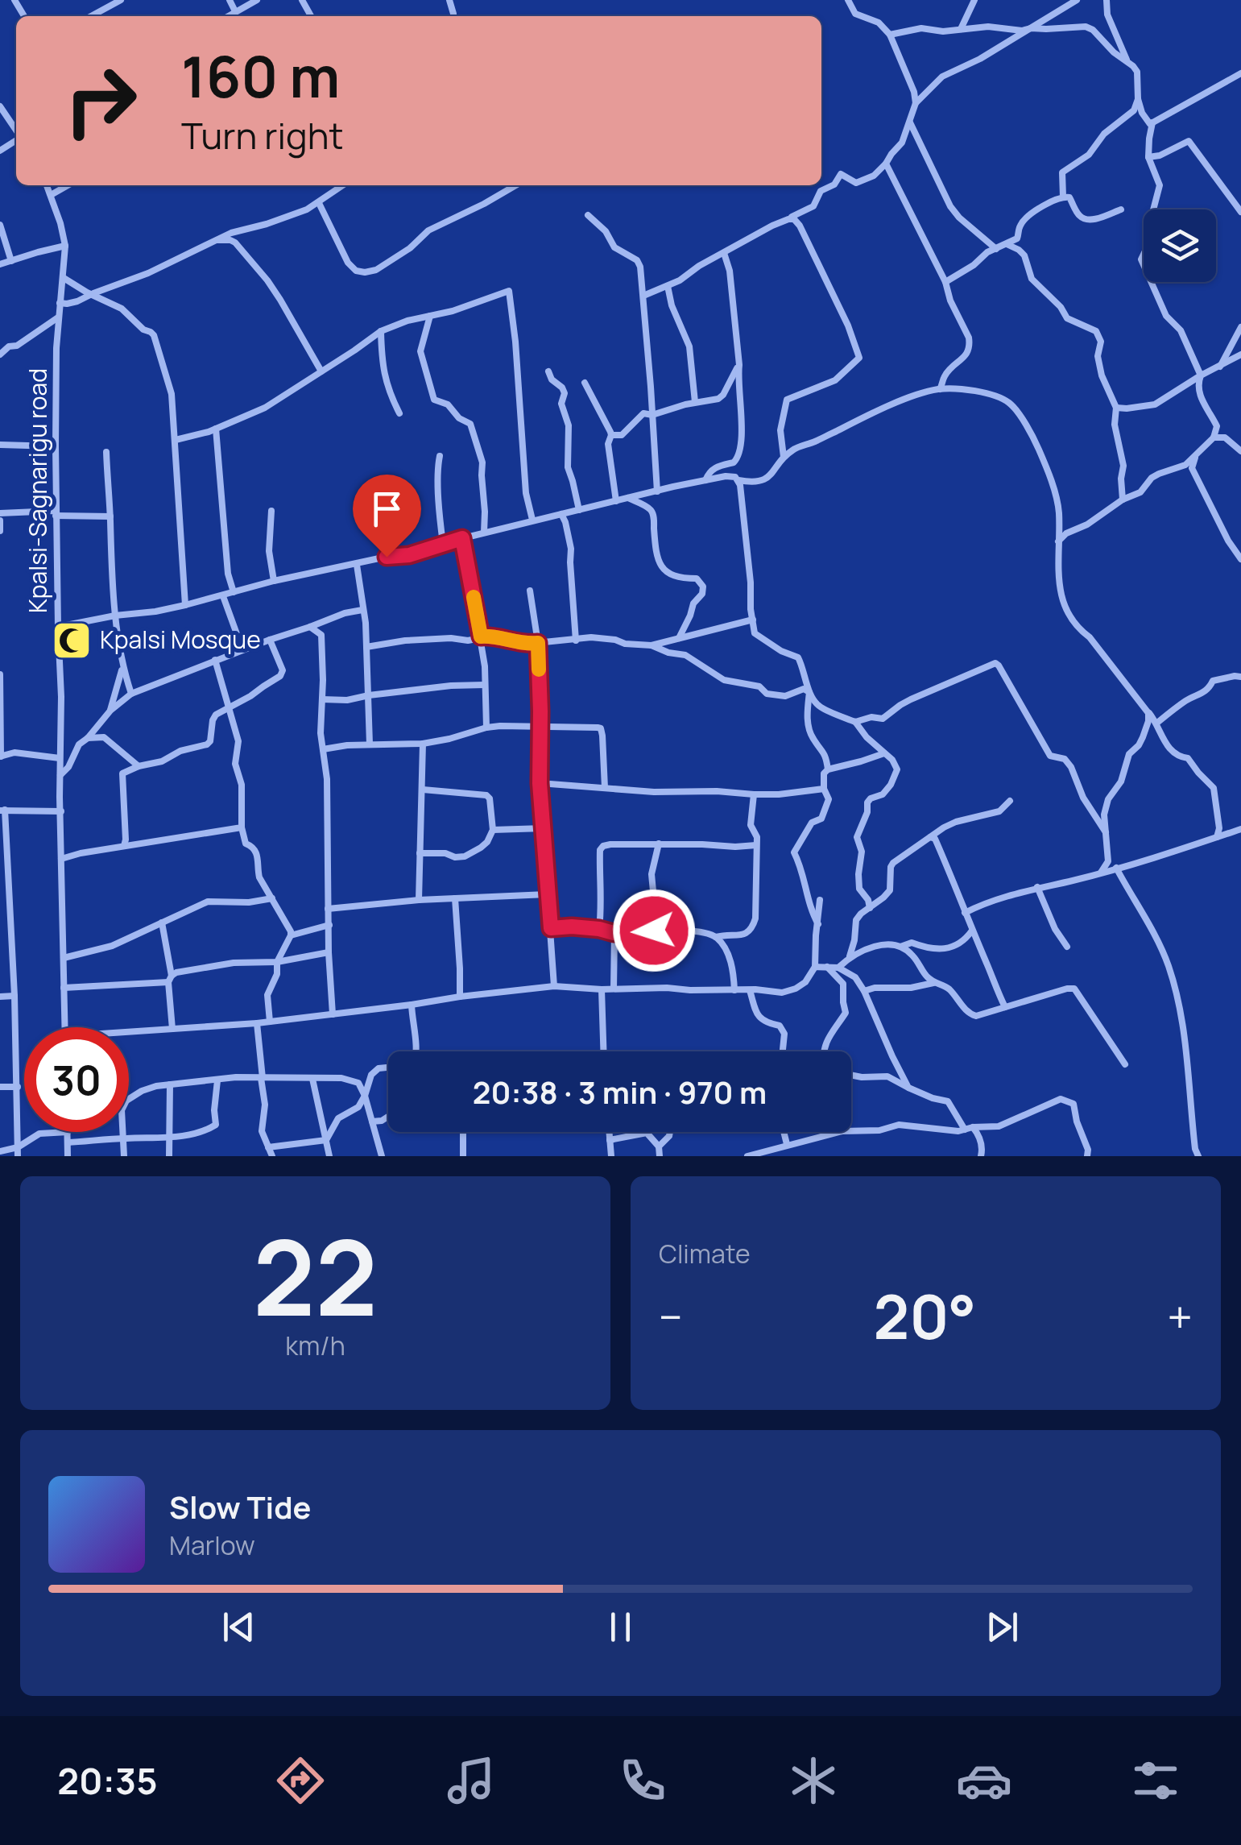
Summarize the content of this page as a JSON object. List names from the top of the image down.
{
  "streets": {
    "street": ["Kpalsi-Sagnarigu road"]
  },
  "places": {
    "mosque": ["Kpalsi Mosque"]
  },
  "page": {
    "turn": ["160 m", "Turn right"],
    "limit": "30",
    "trip": "20:38 · 3 min · 970 m",
    "tile": [
      ["22", "km/h"],
      "Climate"
    ],
    "heat": ["−", "20°", "+"],
    "song": ["Slow Tide", "Marlow"],
    "tabs": "20:35"
  }
}
